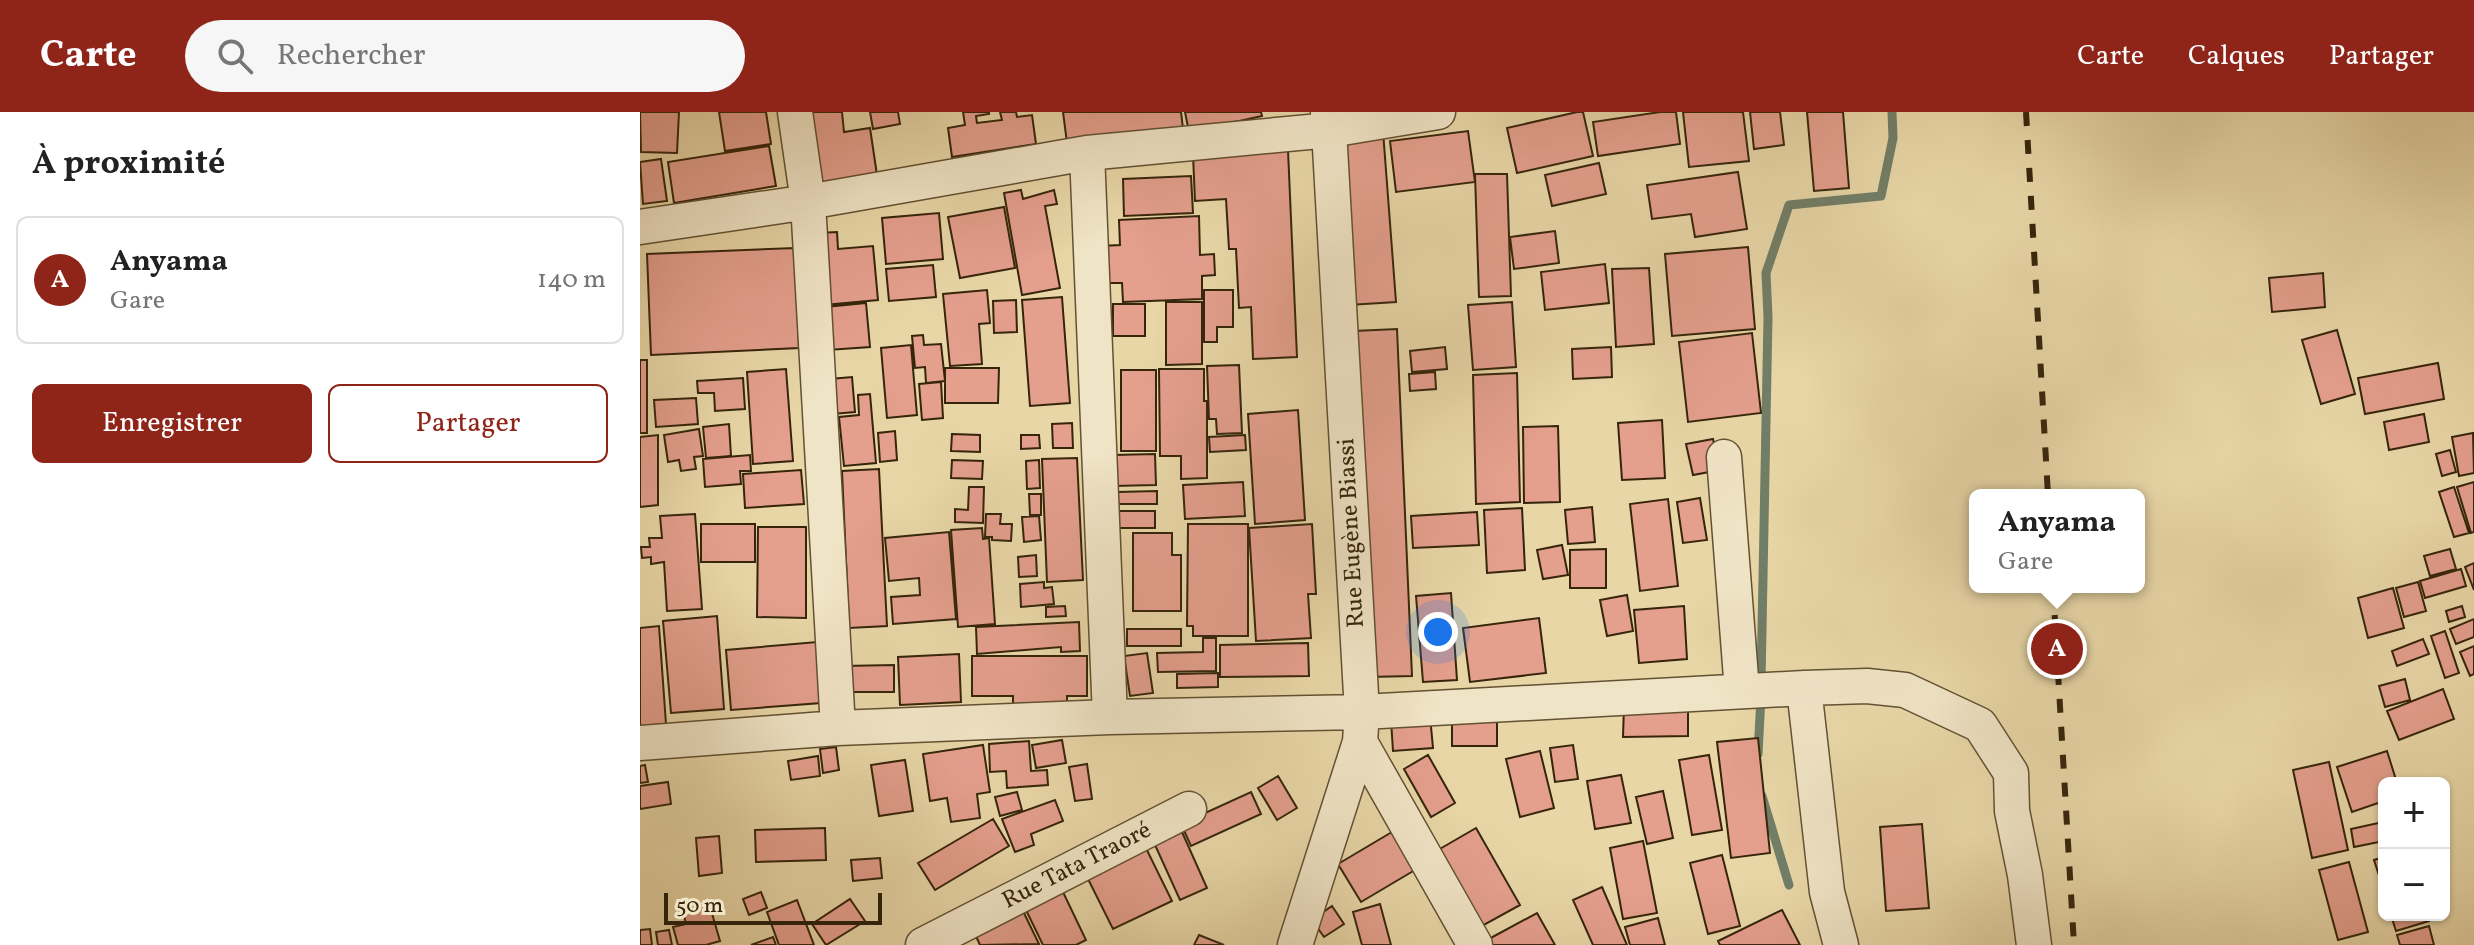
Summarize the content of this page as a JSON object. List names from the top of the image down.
{
  "streets": {
    "street": ["Rue Eugène Biassi", "Rue Tata Traoré"]
  },
  "scale_bar": "50 m",
  "page": {
    "header": "Carte",
    "search": "Rechercher",
    "nav": ["Carte", "Calques", "Partager"],
    "heading": "À proximité",
    "list": [
      {
        "mark": "A",
        "name": "Anyama",
        "note": "Gare",
        "value": "140 m"
      }
    ],
    "buttons": ["Enregistrer", "Partager"],
    "popup": ["Anyama", "Gare"],
    "pins": "A",
    "map_buttons": ["+", "−"],
    "scale": "50 m"
  }
}
